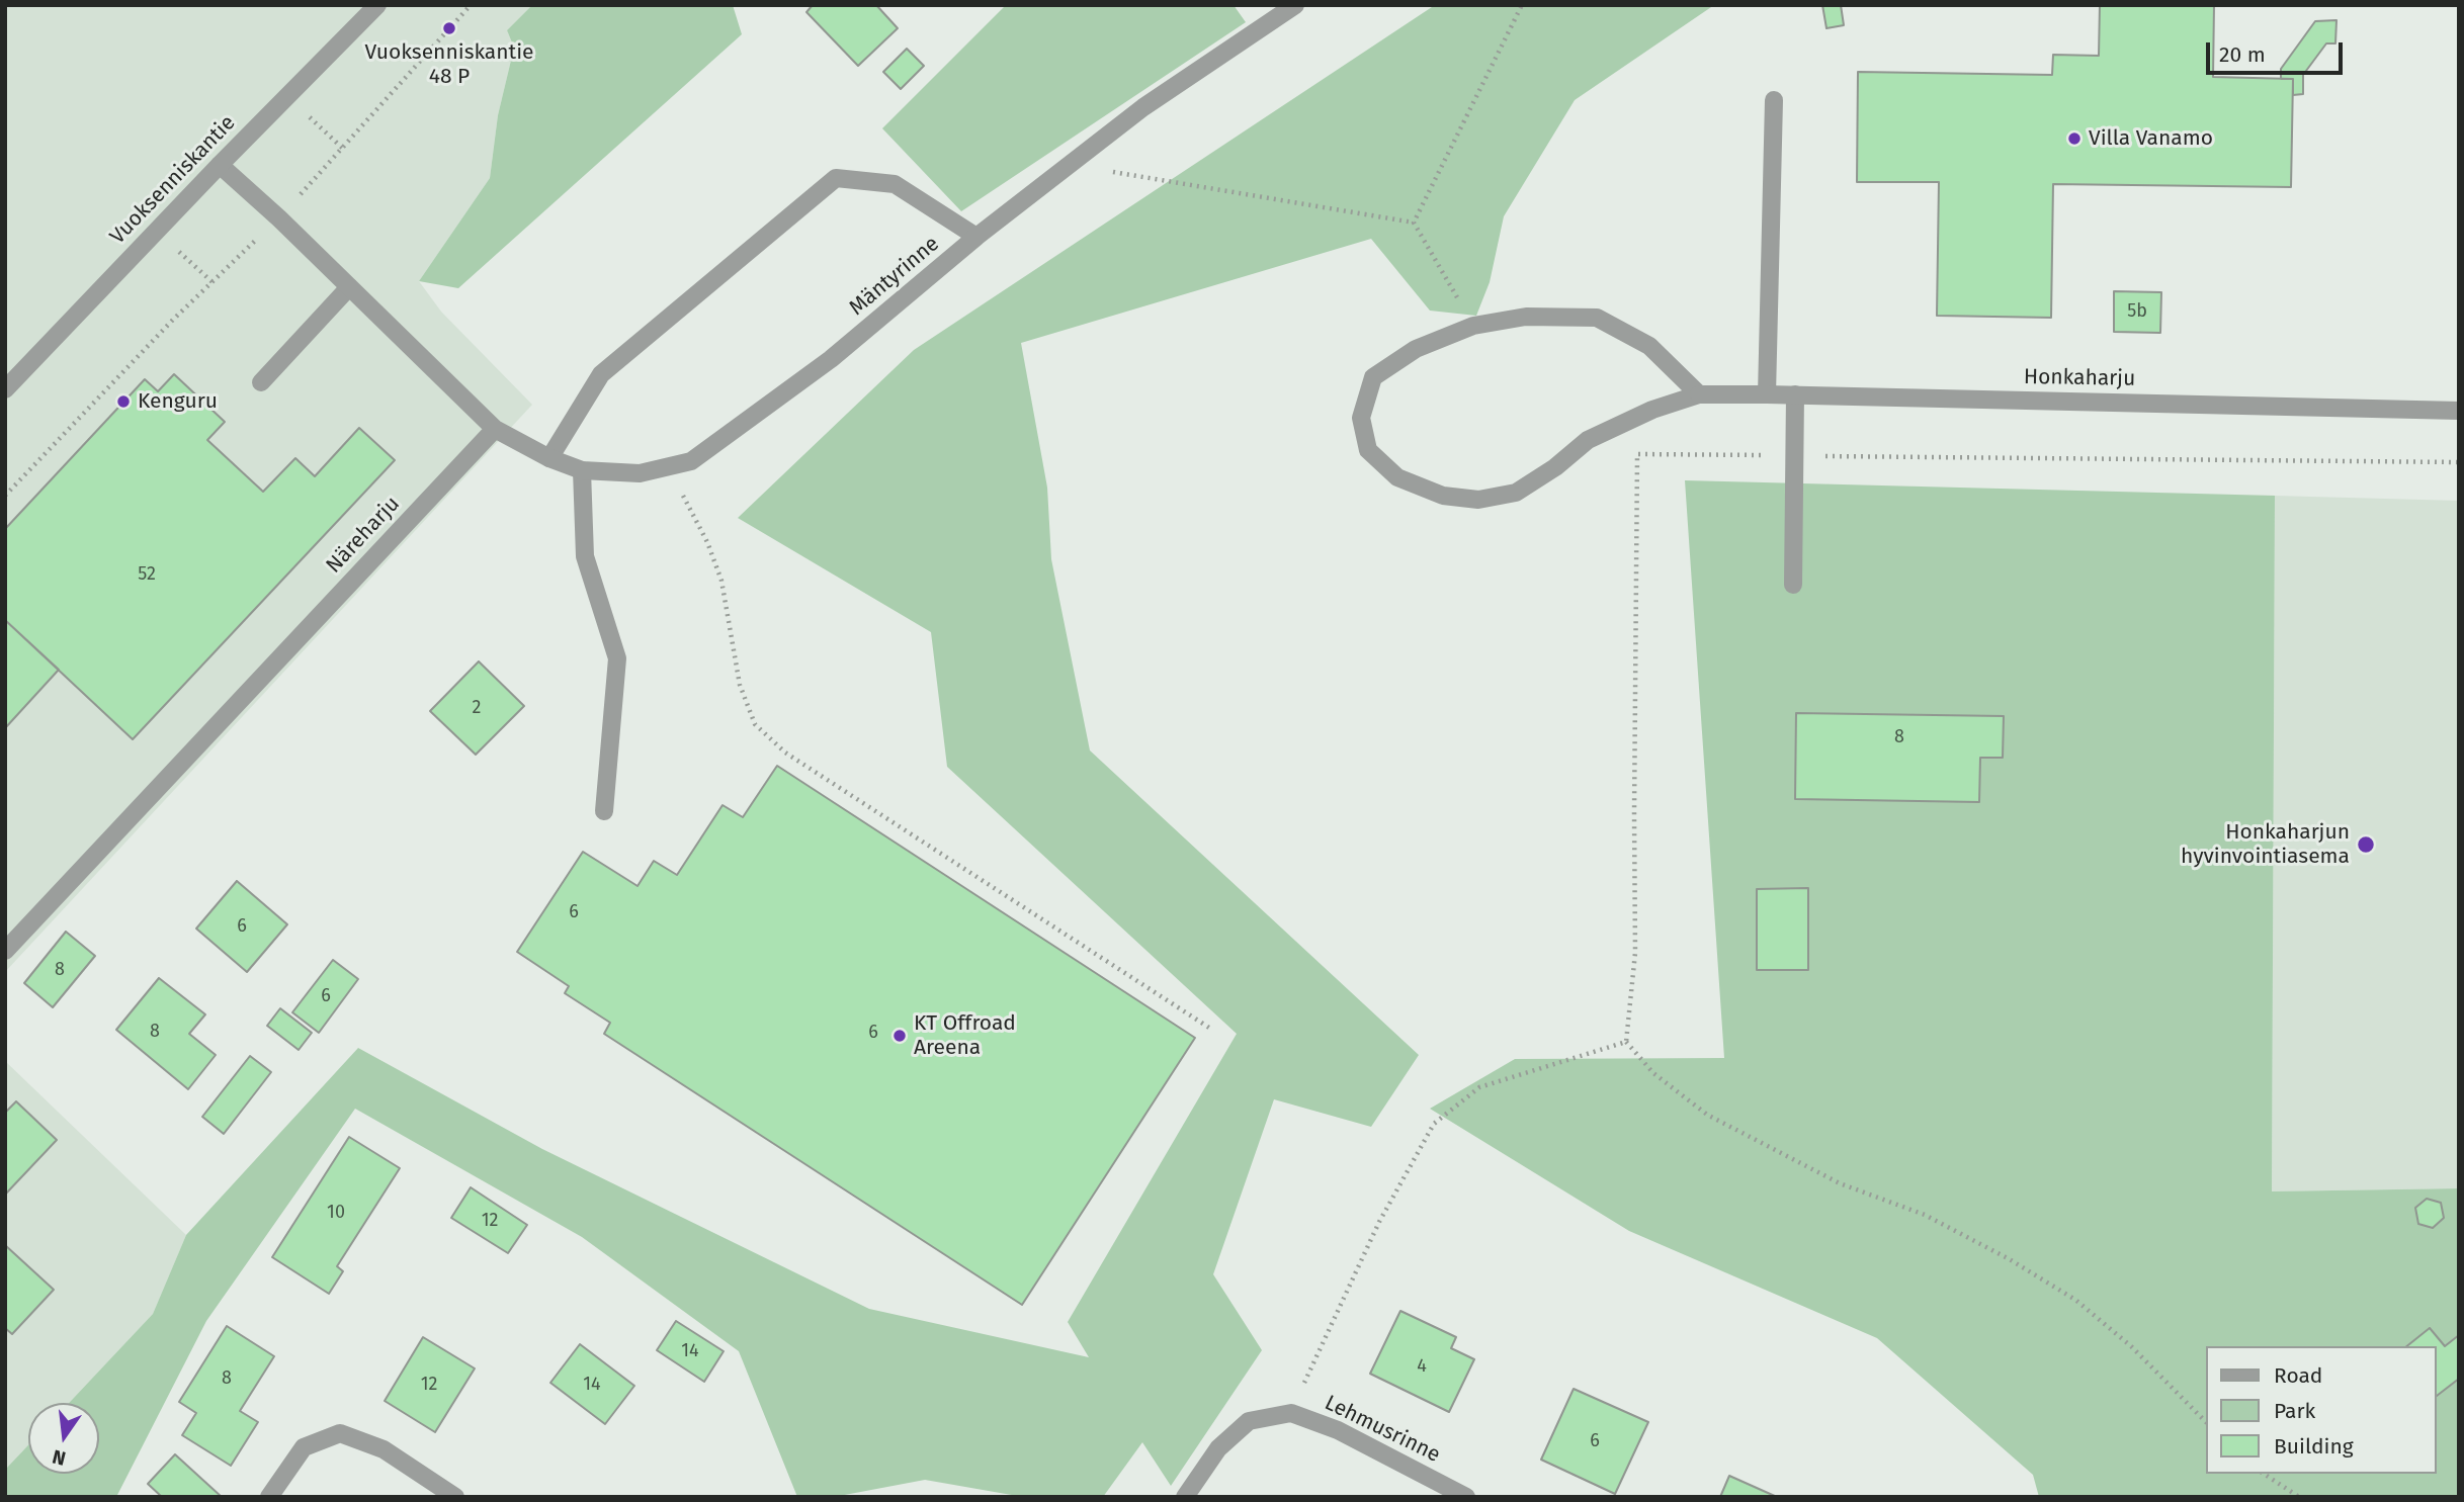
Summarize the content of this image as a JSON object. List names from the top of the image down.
{
  "streets": {
    "street": [
      "Vuoksenniskantie",
      "Mäntyrinne",
      "Honkaharju",
      "Näreharju",
      "Lehmusrinne"
    ]
  },
  "crossings": [
    ["Mäntyrinne", "Näreharju"]
  ],
  "places": [
    "Vuoksenniskantie 48 P",
    "Villa Vanamo",
    "Kenguru",
    "Honkaharjun hyvinvointiasema",
    "KT Offroad Areena"
  ],
  "house_numbers": [
    "5b",
    "52",
    "2",
    "8",
    "6",
    "6",
    "8",
    "6",
    "8",
    "6",
    "10",
    "12",
    "14",
    "4",
    "8",
    "12",
    "14",
    "6"
  ],
  "legend": ["Road", "Park", "Building"],
  "scale_bar": "20 m",
  "north": "bottom"
}
